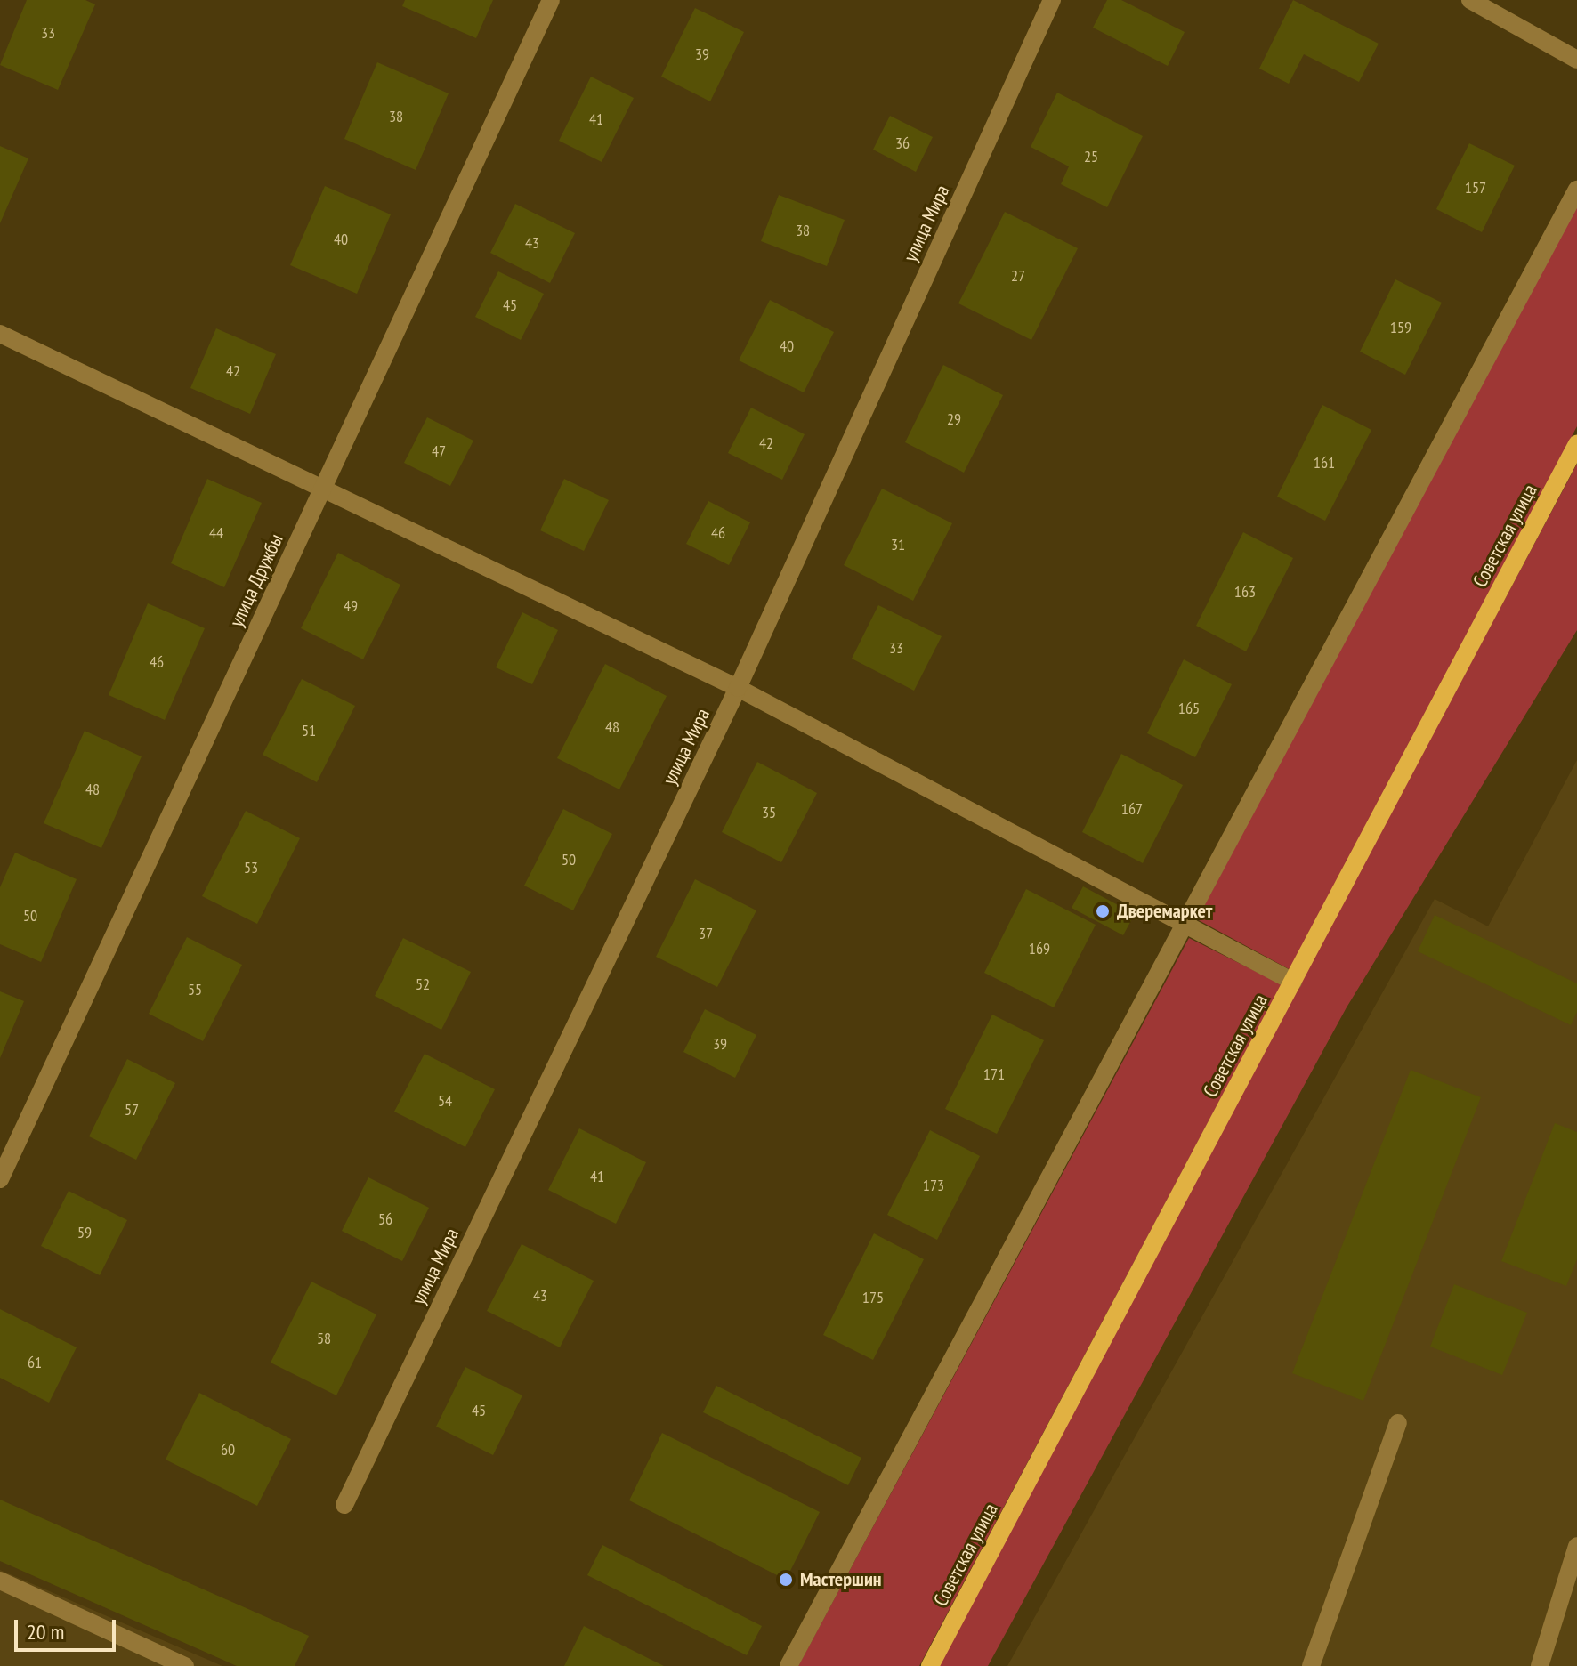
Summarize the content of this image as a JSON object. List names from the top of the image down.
{
  "streets": {
    "main road": ["Советская улица"],
    "street": ["улица Мира", "улица Дружбы"]
  },
  "places": ["Дверемаркет", "Мастершин"],
  "house_numbers": [
    "33",
    "39",
    "38",
    "41",
    "36",
    "25",
    "157",
    "38",
    "40",
    "43",
    "27",
    "45",
    "159",
    "40",
    "42",
    "29",
    "42",
    "47",
    "161",
    "44",
    "46",
    "31",
    "163",
    "49",
    "33",
    "46",
    "165",
    "48",
    "51",
    "48",
    "167",
    "35",
    "50",
    "53",
    "50",
    "37",
    "169",
    "52",
    "55",
    "39",
    "171",
    "54",
    "57",
    "41",
    "173",
    "56",
    "59",
    "43",
    "175",
    "58",
    "61",
    "45",
    "60"
  ],
  "scale_bar": "20 m"
}
